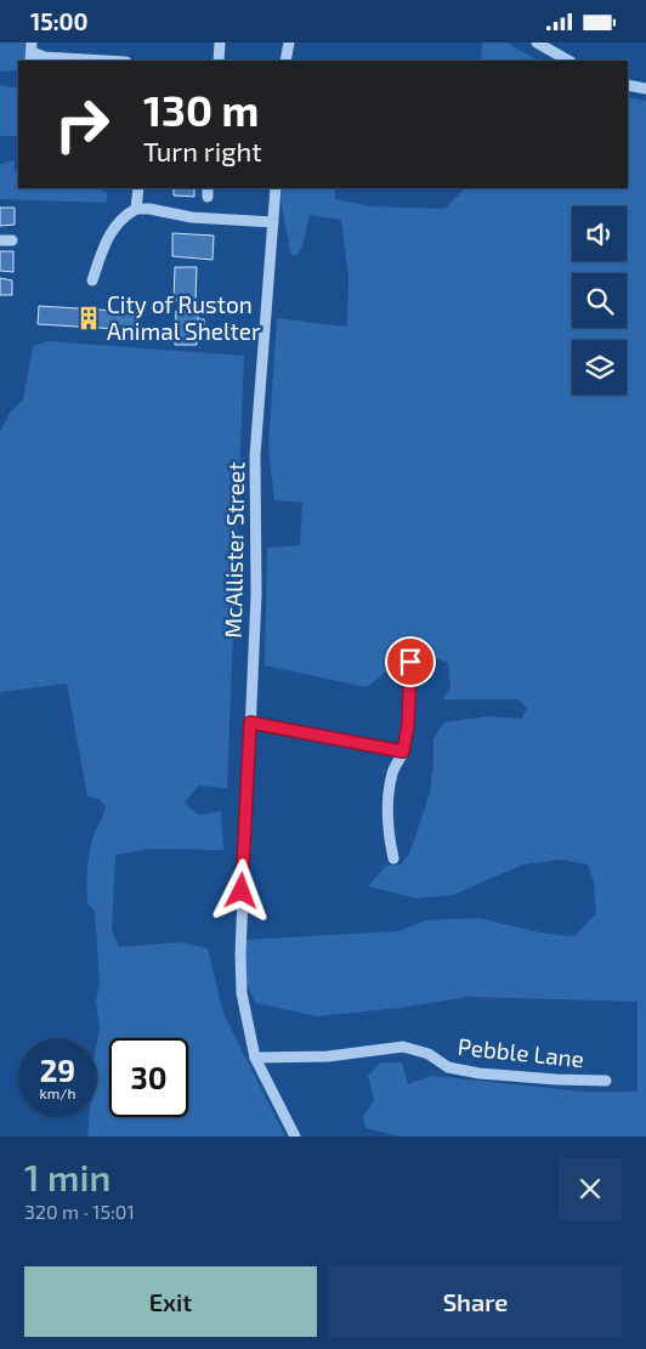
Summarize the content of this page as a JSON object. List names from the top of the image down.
{
  "streets": {
    "street": ["McAllister Street", "Pebble Lane"]
  },
  "crossings": [
    ["McAllister Street", "Pebble Lane"]
  ],
  "places": {
    "building": ["City of Ruston Animal Shelter"]
  },
  "page": {
    "status": "15:00",
    "turn": ["130 m", "Turn right"],
    "speed": "29 km/h",
    "limit": "30",
    "heading": ["1 min", "320 m · 15:01"],
    "buttons": ["Exit", "Share"]
  }
}
